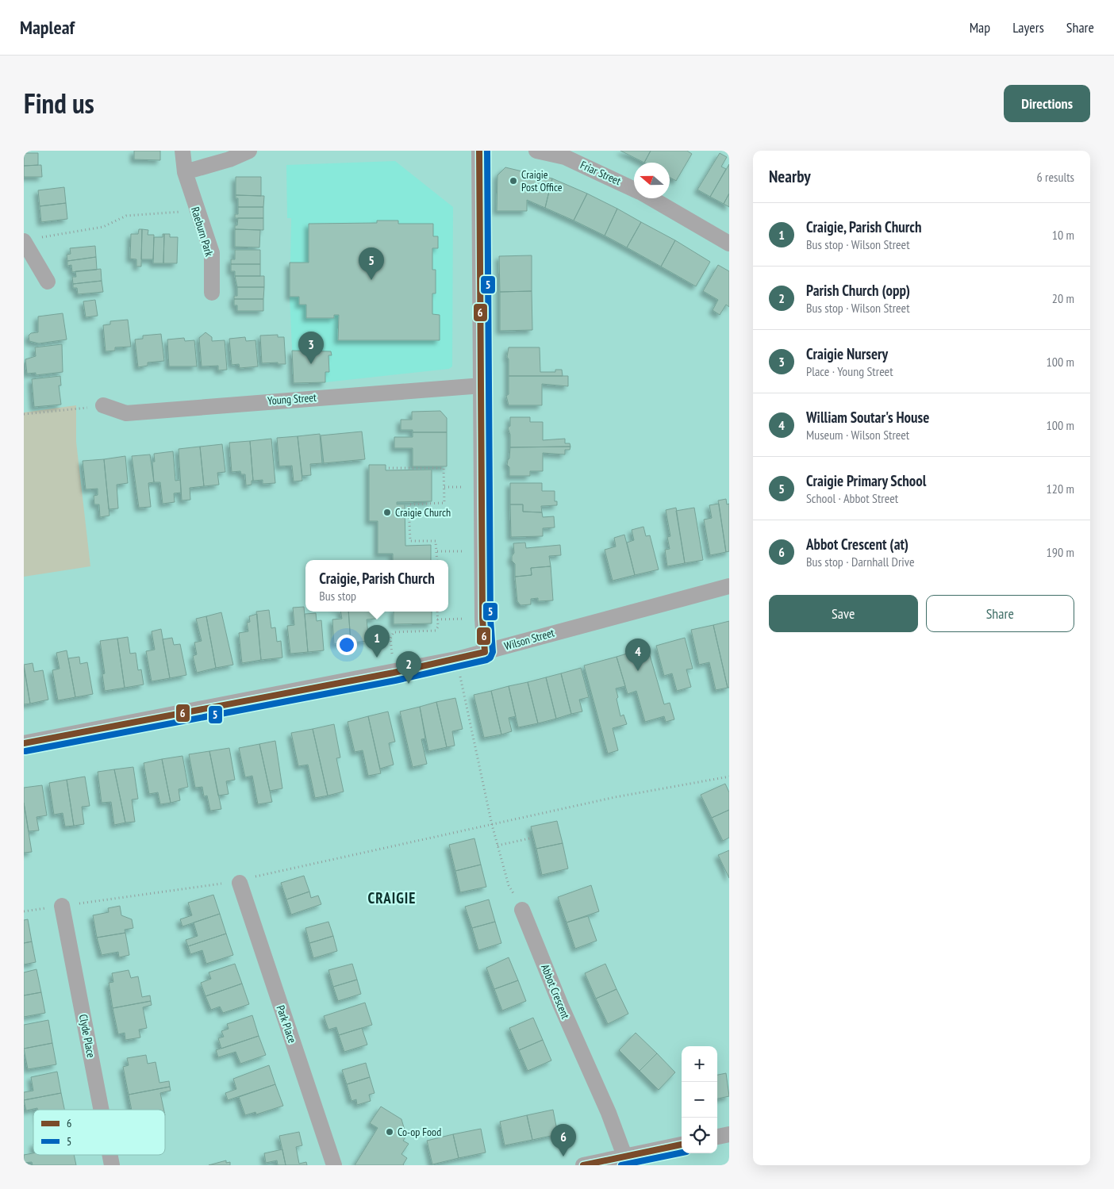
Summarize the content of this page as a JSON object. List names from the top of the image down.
{
  "streets": {
    "street": [
      "Friar Street",
      "Raeburn Park",
      "Young Street",
      "Wilson Street",
      "Abbot Crescent",
      "Park Place",
      "Clyde Place"
    ]
  },
  "districts": ["CRAIGIE"],
  "places": ["Craigie Post Office", "Craigie Church", "Co-op Food"],
  "lines": ["transit line 6", "transit line 5"],
  "legend": ["6", "5"],
  "north": "left",
  "page": {
    "header": "Mapleaf",
    "nav": ["Map", "Layers", "Share"],
    "title": "Find us",
    "buttons": [
      "Directions",
      ["Save", "Share"]
    ],
    "heading": ["Nearby", "6 results"],
    "list": [
      {
        "mark": "1",
        "name": "Craigie, Parish Church",
        "note": "Bus stop · Wilson Street",
        "value": "10 m"
      },
      {
        "mark": "2",
        "name": "Parish Church (opp)",
        "note": "Bus stop · Wilson Street",
        "value": "20 m"
      },
      {
        "mark": "3",
        "name": "Craigie Nursery",
        "note": "Place · Young Street",
        "value": "100 m"
      },
      {
        "mark": "4",
        "name": "William Soutar's House",
        "note": "Museum · Wilson Street",
        "value": "100 m"
      },
      {
        "mark": "5",
        "name": "Craigie Primary School",
        "note": "School · Abbot Street",
        "value": "120 m"
      },
      {
        "mark": "6",
        "name": "Abbot Crescent (at)",
        "note": "Bus stop · Darnhall Drive",
        "value": "190 m"
      }
    ],
    "pins": [
      "5",
      "3",
      "1",
      "4",
      "2",
      "6"
    ],
    "popup": ["Craigie, Parish Church", "Bus stop"],
    "map_buttons": ["+", "−"]
  }
}
